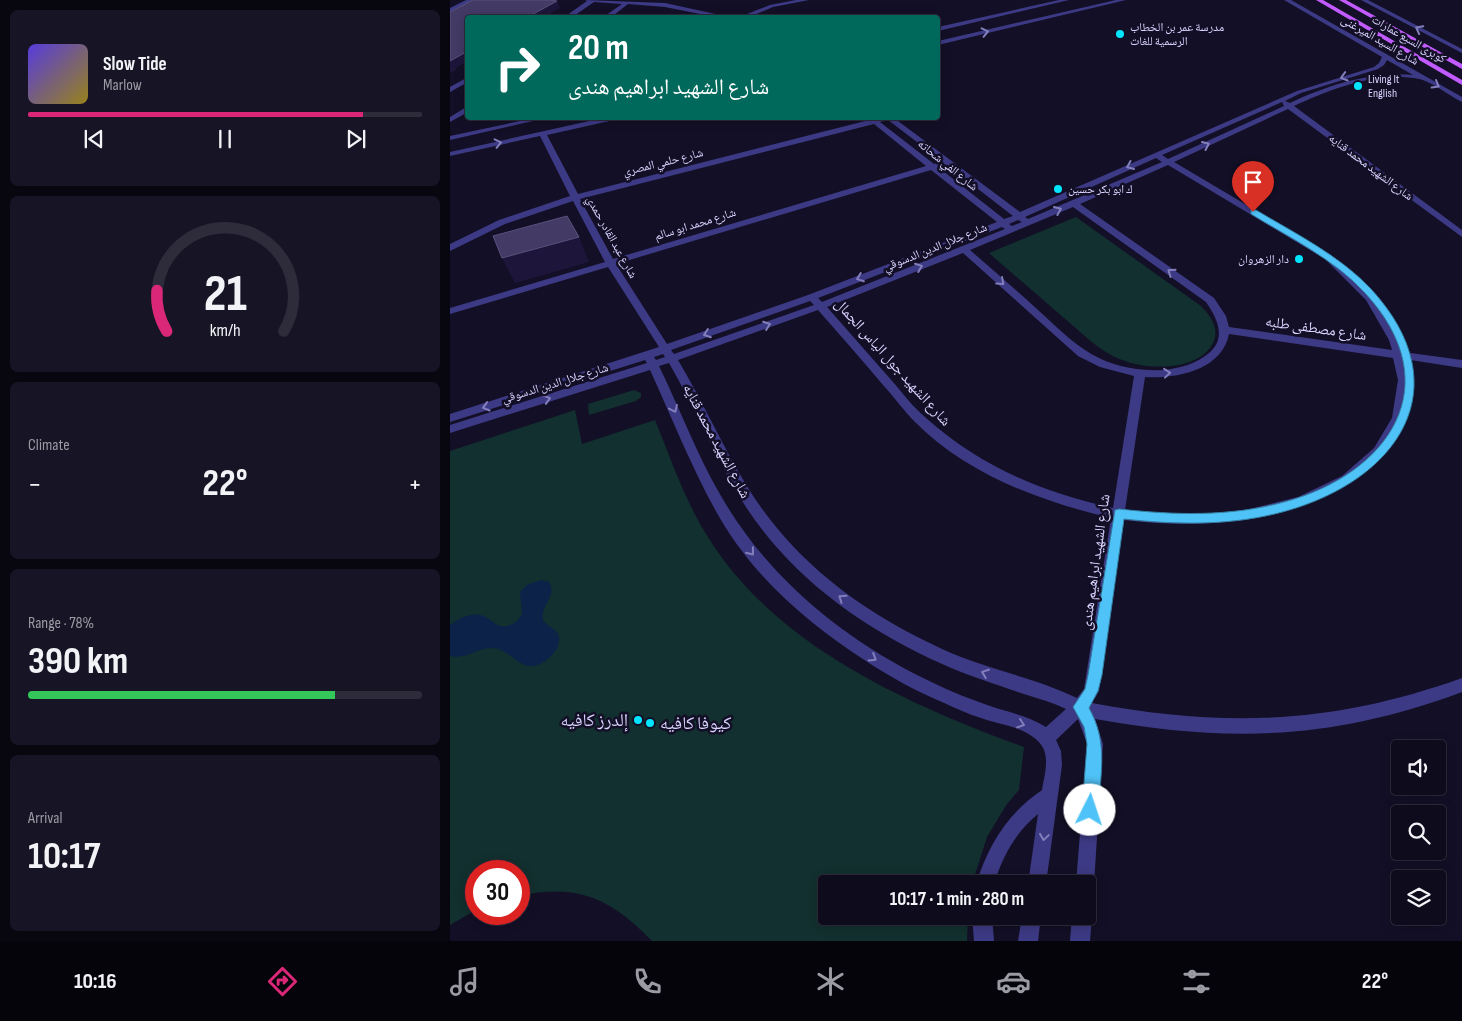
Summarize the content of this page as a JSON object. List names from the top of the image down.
{
  "streets": {
    "main road": ["كوبرى السبع عمارات"],
    "street": [
      "شارع السيد الميرغنى",
      "شارع حلمي المصري",
      "شارع الفي شحاته",
      "شارع الشهيد محمد قنايه",
      "شارع محمد ابو سالم",
      "شارع عبد القادر حمدي",
      "شارع جلال الدين الدسوقي",
      "شارع مصطفى طلبه",
      "شارع الشهيد جول الياس الجمال",
      "شارع الشهيد ابراهيم هندى"
    ]
  },
  "crossings": [
    ["شارع السيد الميرغنى", "شارع جلال الدين الدسوقي"],
    ["شارع حلمي المصري", "شارع عبد القادر حمدي"],
    ["شارع الفي شحاته", "شارع محمد ابو سالم"],
    ["شارع الفي شحاته", "شارع جلال الدين الدسوقي"],
    ["شارع الشهيد محمد قنايه", "شارع عبد القادر حمدي"],
    ["شارع الشهيد محمد قنايه", "شارع جلال الدين الدسوقي"],
    ["شارع الشهيد محمد قنايه", "شارع الشهيد ابراهيم هندى"],
    ["شارع محمد ابو سالم", "شارع عبد القادر حمدي"],
    ["شارع عبد القادر حمدي", "شارع جلال الدين الدسوقي"],
    ["شارع جلال الدين الدسوقي", "شارع الشهيد جول الياس الجمال"],
    ["شارع مصطفى طلبه", "شارع الشهيد جول الياس الجمال"],
    ["شارع الشهيد جول الياس الجمال", "شارع الشهيد ابراهيم هندى"]
  ],
  "places": [
    "مدرسة عمر بن الخطاب الرسمية للغات",
    "Living It English",
    "ك ابو بكر حسين",
    "دار الزهروان",
    "إلدرز كافيه",
    "كيوفا كافيه"
  ],
  "page": {
    "turn": ["20 m", "شارع الشهيد ابراهيم هندى"],
    "song": ["Slow Tide", "Marlow"],
    "tile": [
      "Climate",
      ["Range · 78%", "390 km"],
      ["Arrival", "10:17"]
    ],
    "heat": ["−", "22°", "+"],
    "limit": "30",
    "trip": "10:17 · 1 min · 280 m",
    "tabs": ["10:16", "22°"],
    "gauge": ["21", "km/h"]
  }
}
